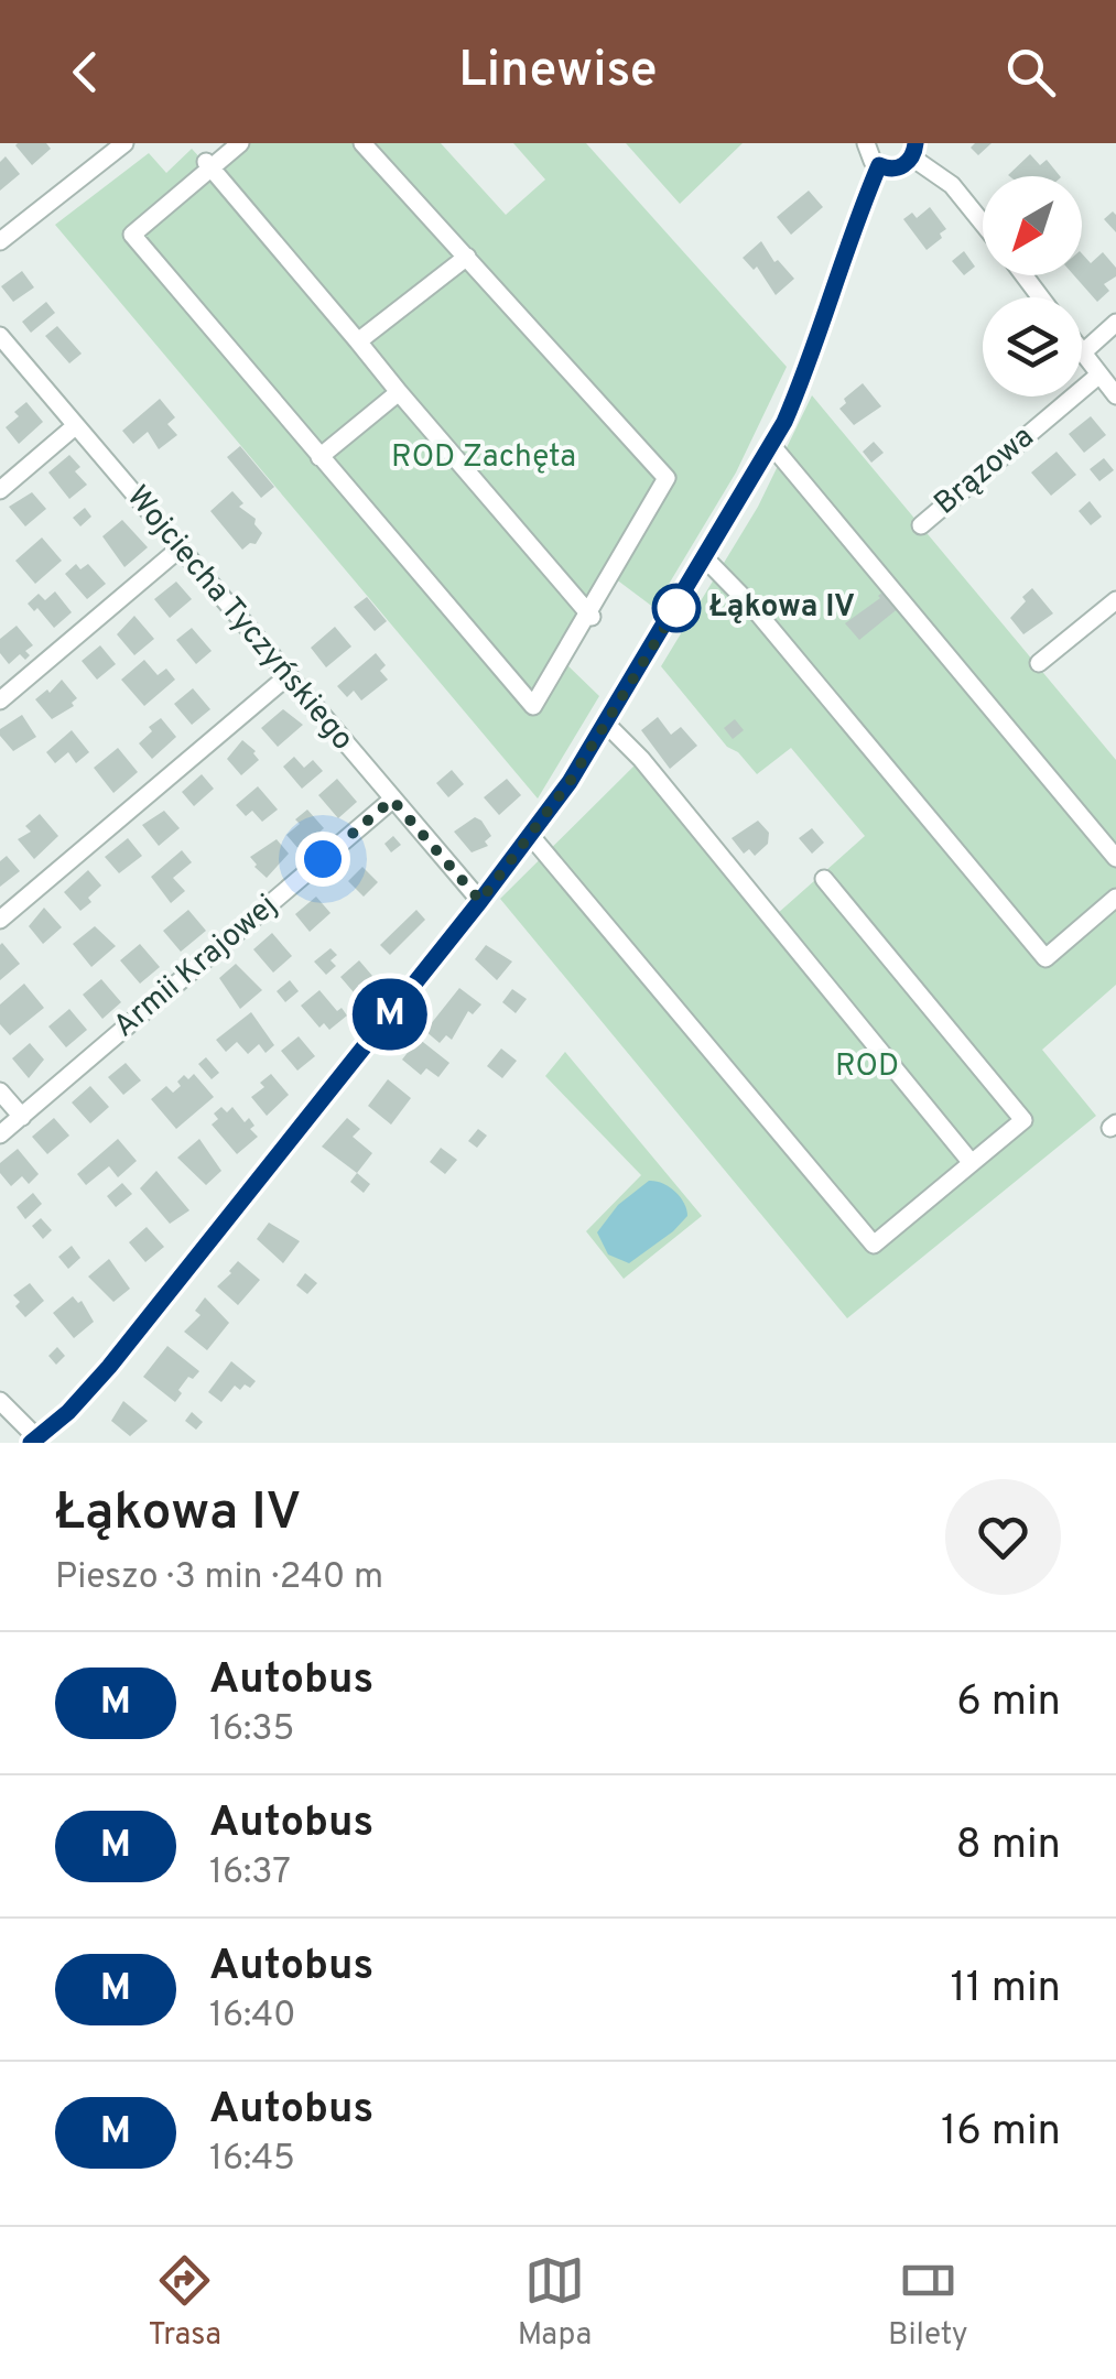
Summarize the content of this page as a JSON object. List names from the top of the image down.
{
  "streets": {
    "street": ["Brązowa", "Wojciecha Tyczyńskiego", "Armii Krajowej"]
  },
  "crossings": [
    ["Wojciecha Tyczyńskiego", "Armii Krajowej"]
  ],
  "parks": ["ROD Zachęta", "ROD"],
  "places": ["Łąkowa IV"],
  "lines": ["bus line M"],
  "north": "bottom left",
  "page": {
    "header": "Linewise",
    "on_map": "M",
    "heading": ["Łąkowa IV", "Pieszo · 3 min · 240 m"],
    "list": [
      {
        "mark": "M",
        "name": "Autobus",
        "note": "16:35",
        "value": "6 min"
      },
      {
        "mark": "M",
        "name": "Autobus",
        "note": "16:37",
        "value": "8 min"
      },
      {
        "mark": "M",
        "name": "Autobus",
        "note": "16:40",
        "value": "11 min"
      },
      {
        "mark": "M",
        "name": "Autobus",
        "note": "16:45",
        "value": "16 min"
      }
    ],
    "tabs": ["Trasa", "Mapa", "Bilety"]
  }
}
